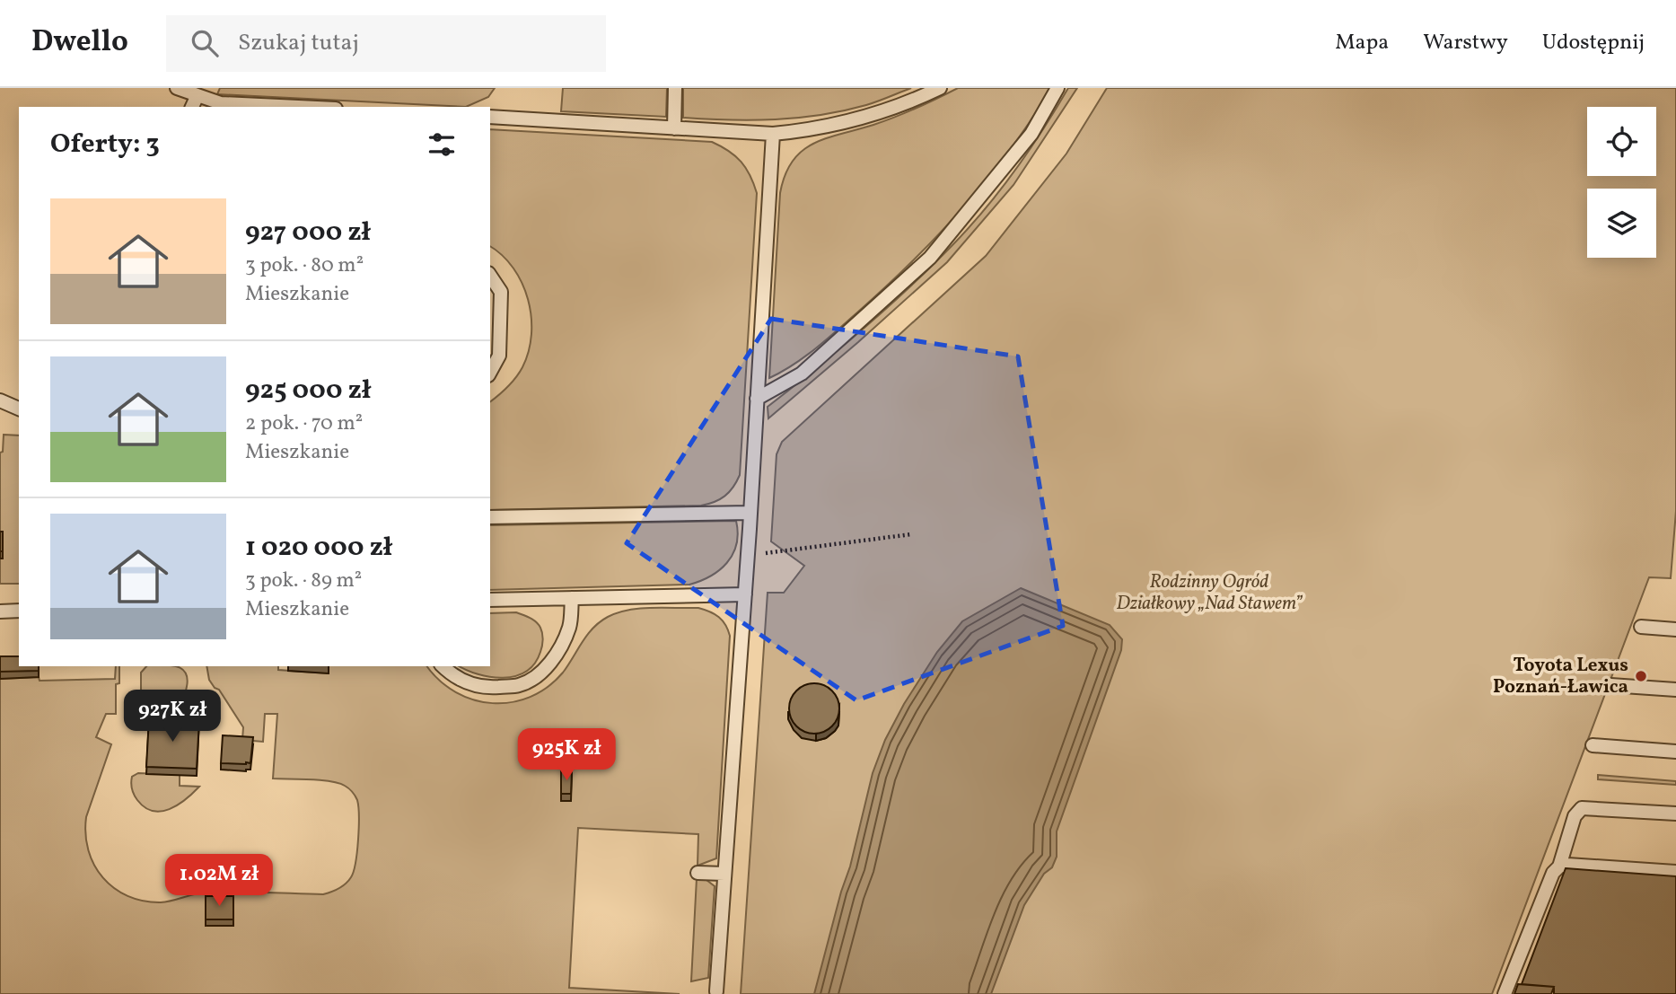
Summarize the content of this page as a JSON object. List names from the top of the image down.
{
  "parks": ["Rodzinny Ogród Działkowy „Nad Stawem”"],
  "places": ["Toyota Lexus Poznań-Ławica"],
  "page": {
    "header": "Dwello",
    "search": "Szukaj tutaj",
    "nav": ["Mapa", "Warstwy", "Udostępnij"],
    "heading": "Oferty: 3",
    "list": [
      {
        "name": "927 000 zł",
        "note": "3 pok. · 80 m² · Mieszkanie"
      },
      {
        "name": "925 000 zł",
        "note": "2 pok. · 70 m² · Mieszkanie"
      },
      {
        "name": "1 020 000 zł",
        "note": "3 pok. · 89 m² · Mieszkanie"
      }
    ],
    "price": ["927K zł", "925K zł", "1.02M zł"]
  }
}
